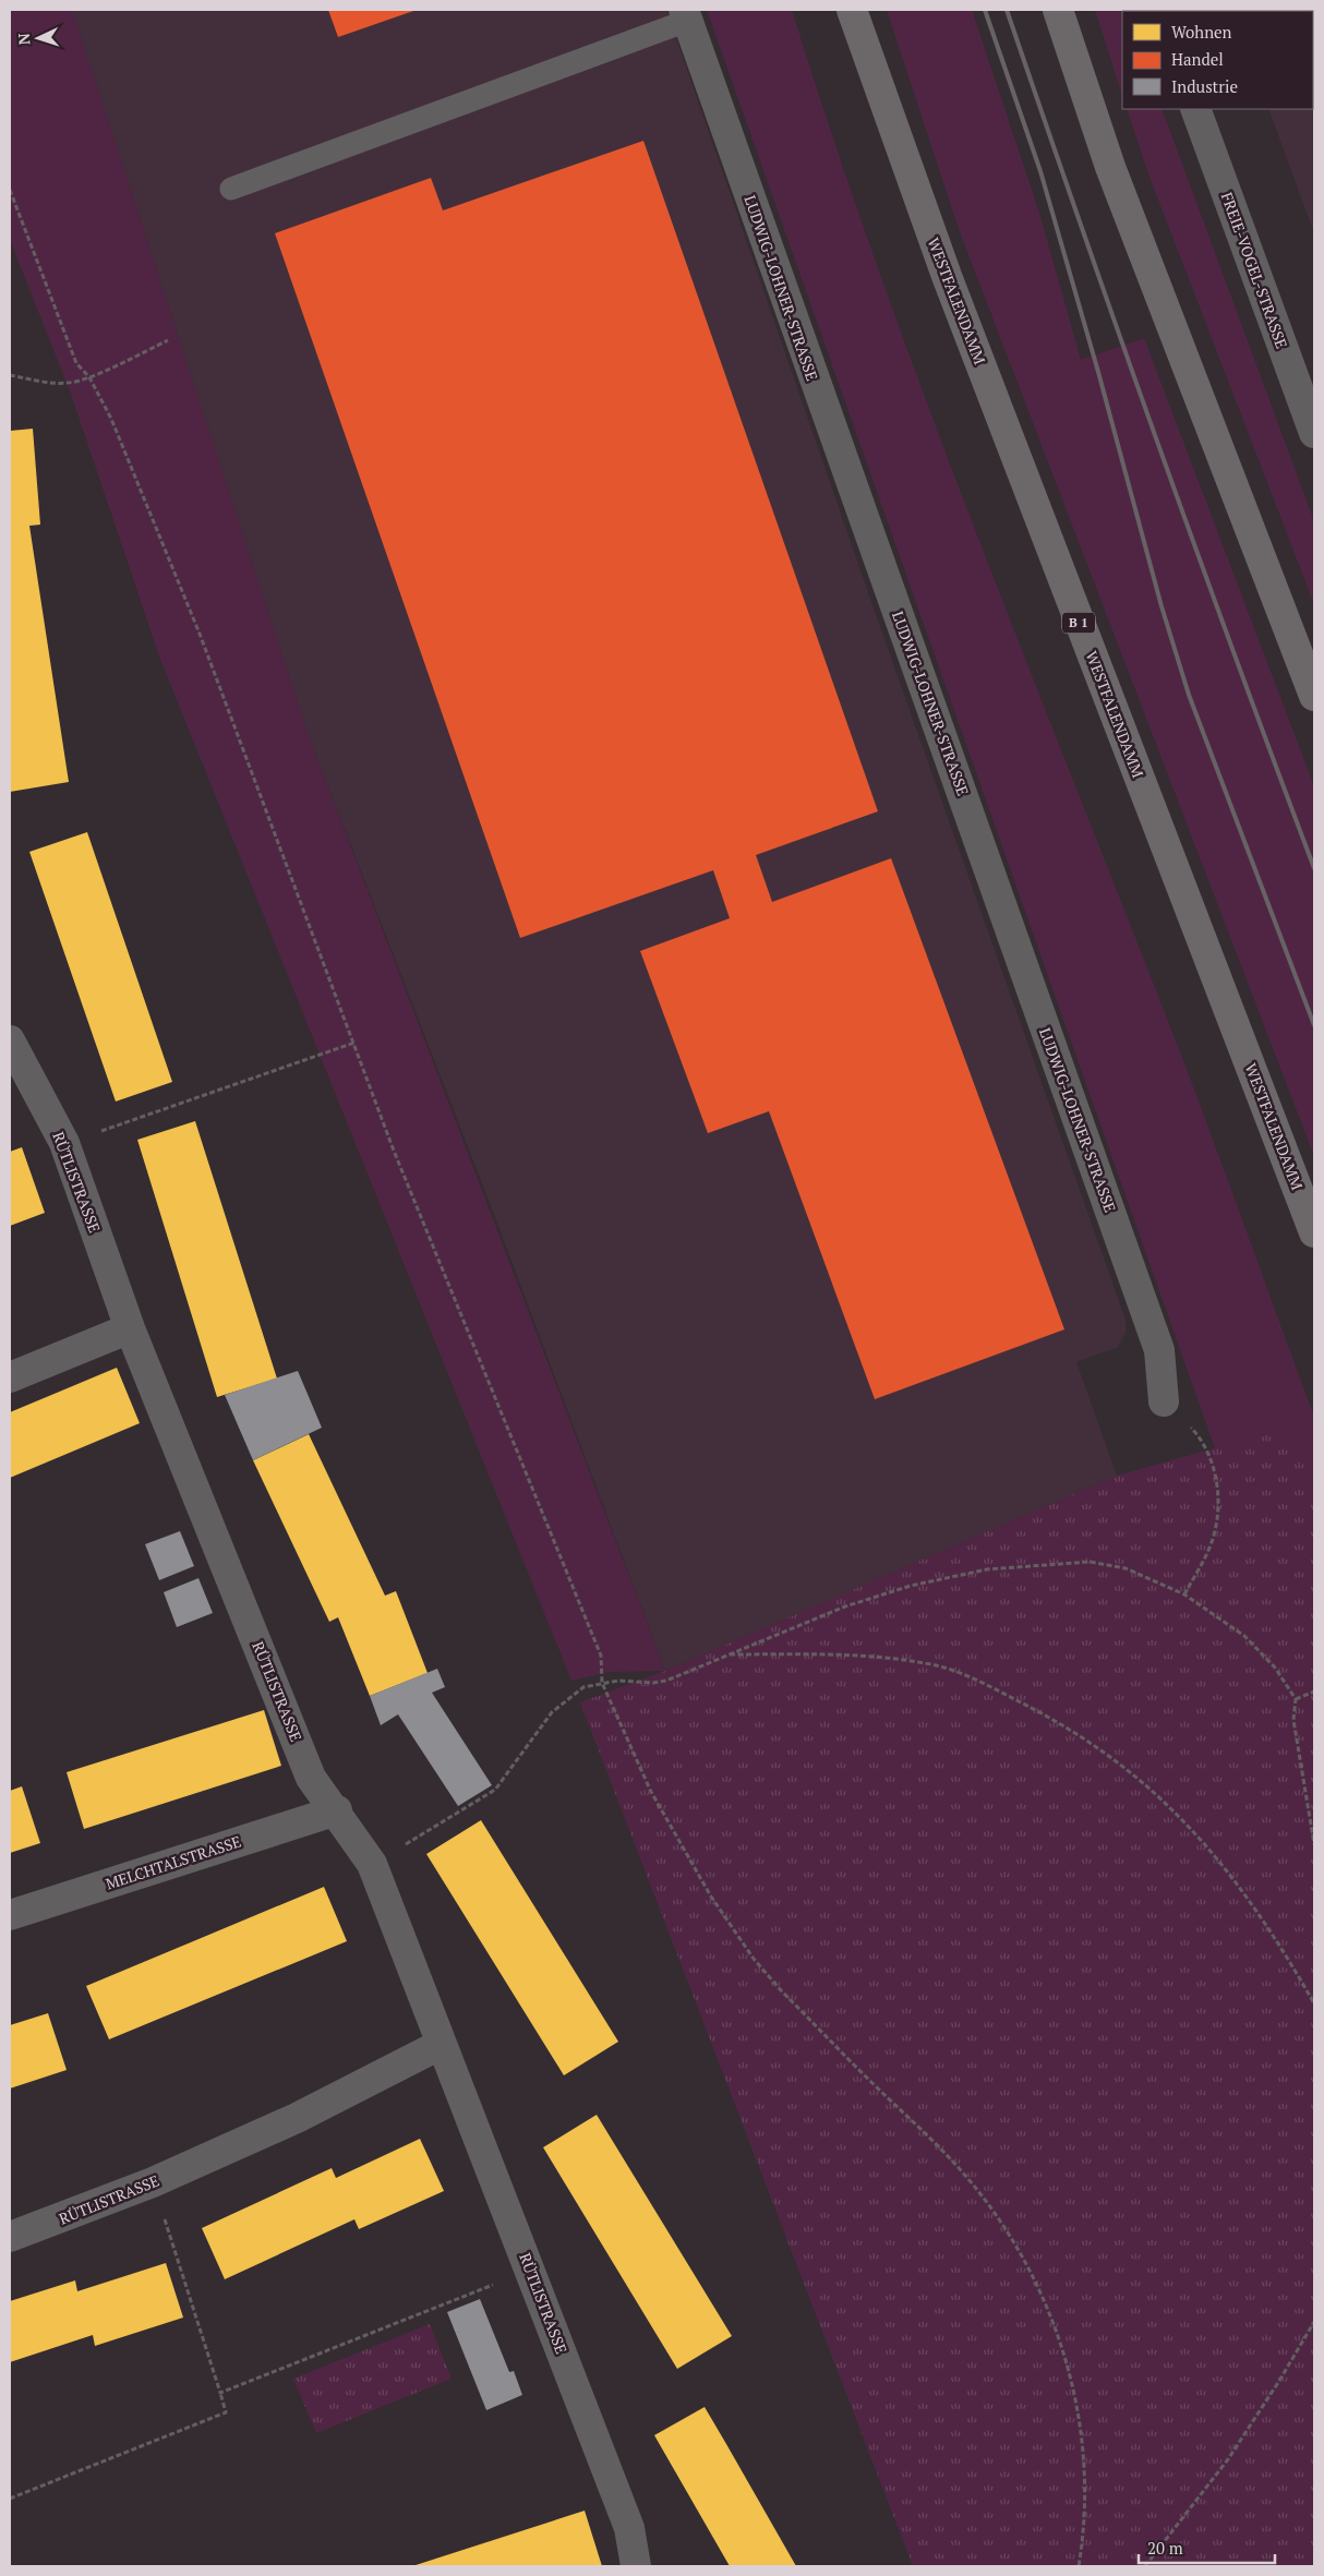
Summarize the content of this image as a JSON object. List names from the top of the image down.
{
  "streets": {
    "highway": ["WESTFALENDAMM", "B 1"],
    "street": [
      "FREIE-VOGEL-STRASSE",
      "LUDWIG-LOHNER-STRASSE",
      "RÜTLISTRASSE",
      "MELCHTALSTRASSE"
    ]
  },
  "crossings": [
    ["RÜTLISTRASSE", "MELCHTALSTRASSE"]
  ],
  "legend": ["Wohnen", "Handel", "Industrie"],
  "scale_bar": "20 m",
  "north": "left"
}
